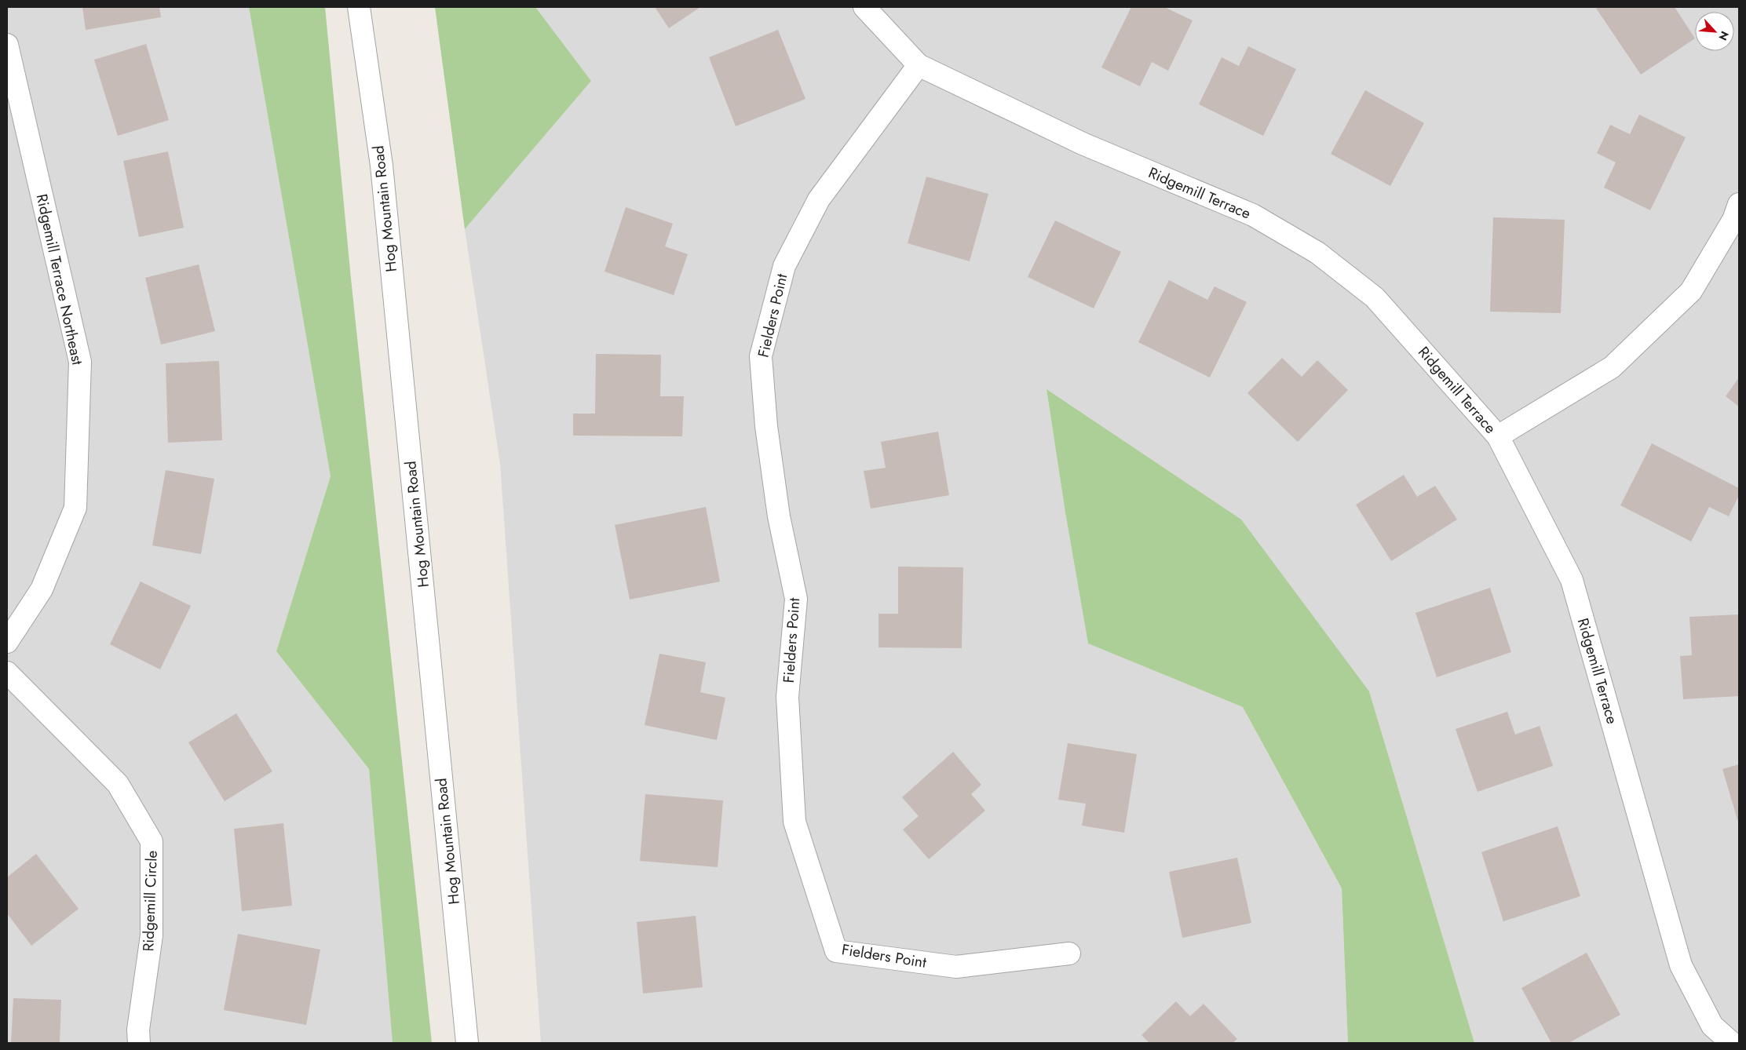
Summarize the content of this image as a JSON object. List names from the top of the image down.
{
  "streets": {
    "street": [
      "Ridgemill Terrace",
      "Hog Mountain Road",
      "Ridgemill Terrace Northeast",
      "Fielders Point",
      "Ridgemill Circle"
    ]
  },
  "crossings": [
    ["Ridgemill Terrace", "Fielders Point"]
  ],
  "north": "bottom right"
}
